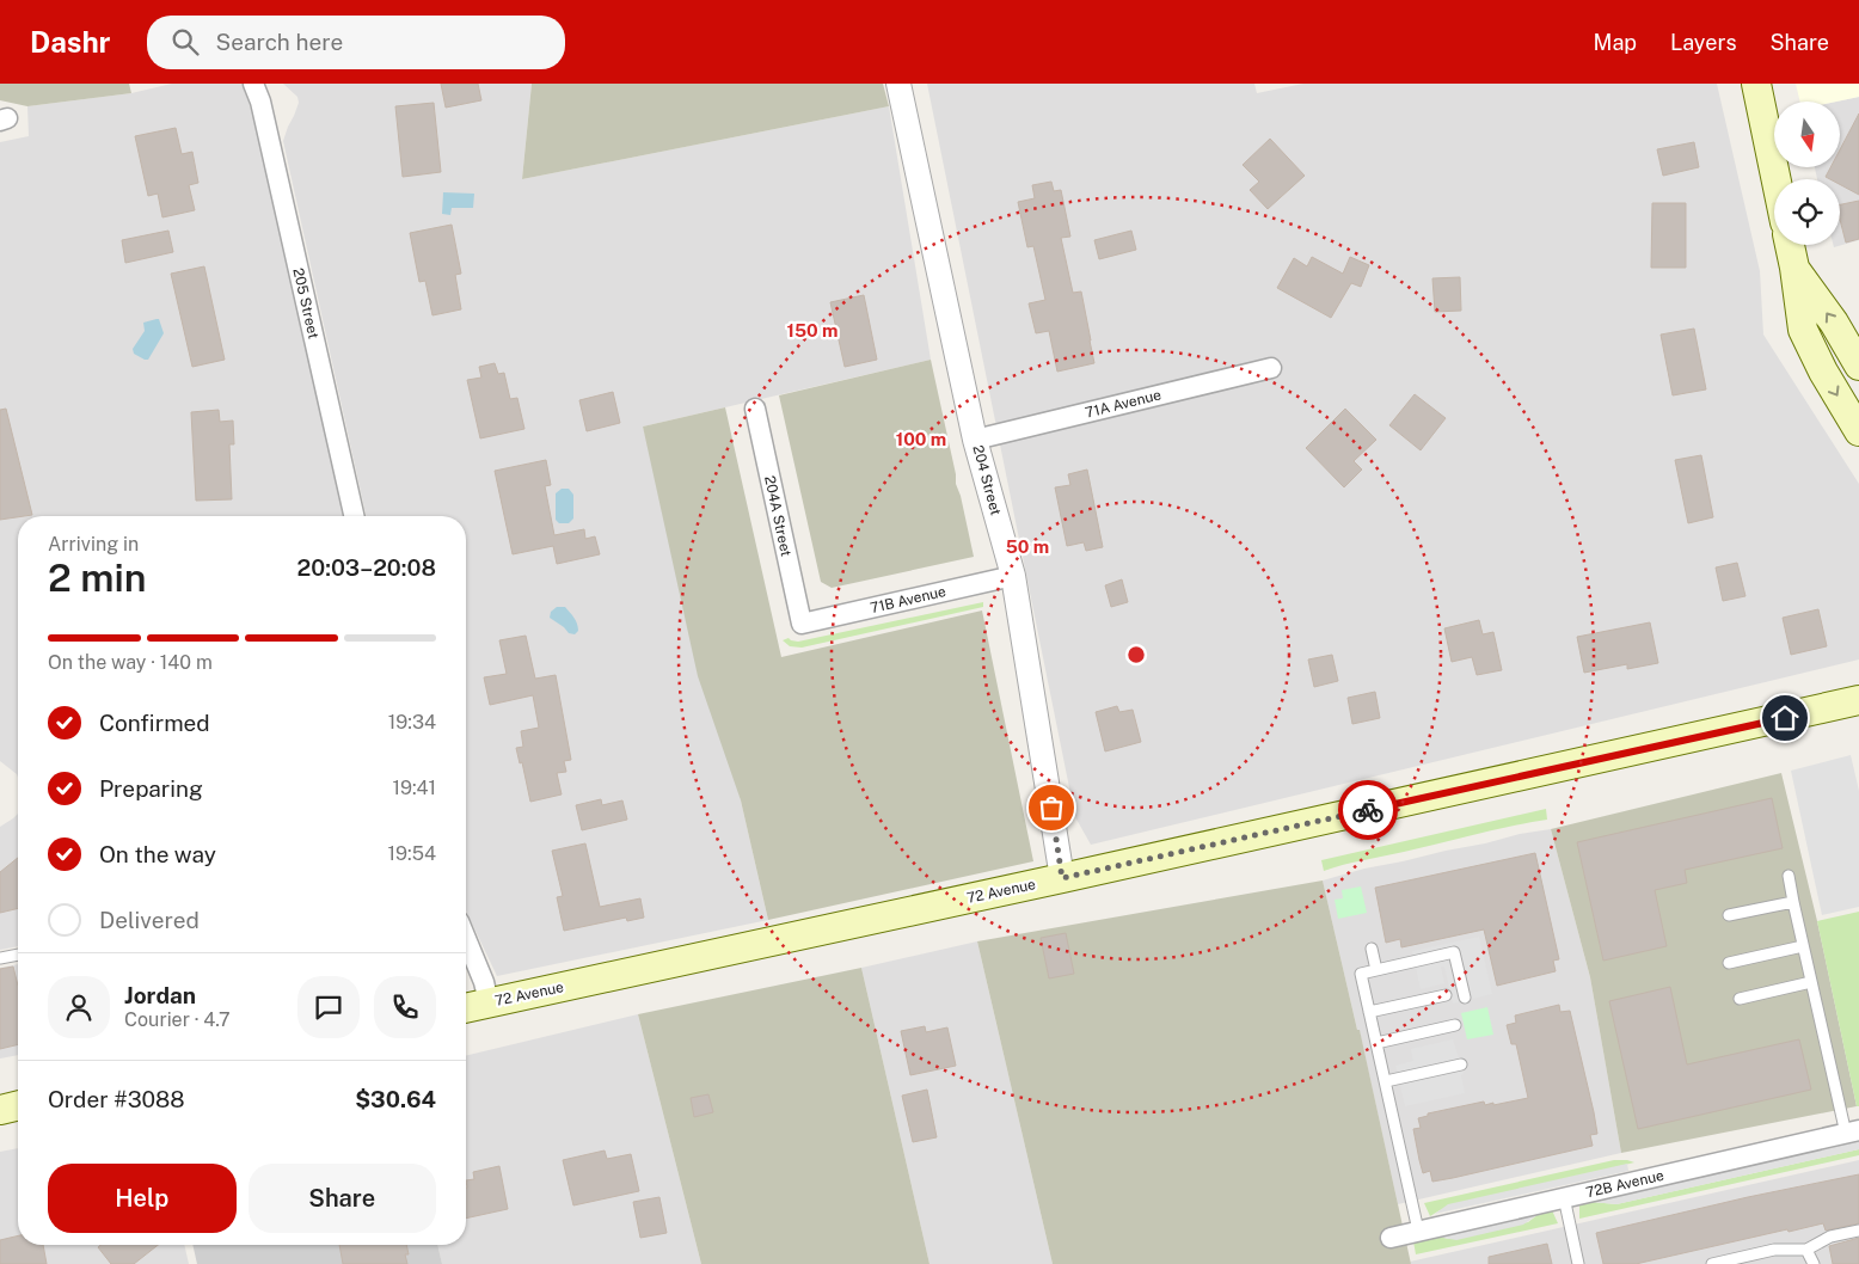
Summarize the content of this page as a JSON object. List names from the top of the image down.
{
  "streets": {
    "main road": ["72 Avenue"],
    "street": [
      "205 Street",
      "71A Avenue",
      "204 Street",
      "204A Street",
      "71B Avenue",
      "72B Avenue"
    ]
  },
  "crossings": [
    ["71A Avenue", "204 Street"],
    ["204 Street", "71B Avenue"],
    ["204 Street", "72 Avenue"],
    ["204A Street", "71B Avenue"]
  ],
  "north": "bottom",
  "page": {
    "header": "Dashr",
    "search": "Search here",
    "nav": ["Map", "Layers", "Share"],
    "heading": ["2 min", "Arriving in", "20:03–20:08"],
    "panel": [
      "Jordan",
      "Courier · 4.7",
      "Order #3088",
      "$30.64"
    ],
    "bar": "On the way · 140 m",
    "list": [
      ["Confirmed", "19:34"],
      ["Preparing", "19:41"],
      ["On the way", "19:54"],
      "Delivered"
    ],
    "buttons": ["Help", "Share"]
  },
  "rings": ["150 m", "100 m", "50 m"]
}
